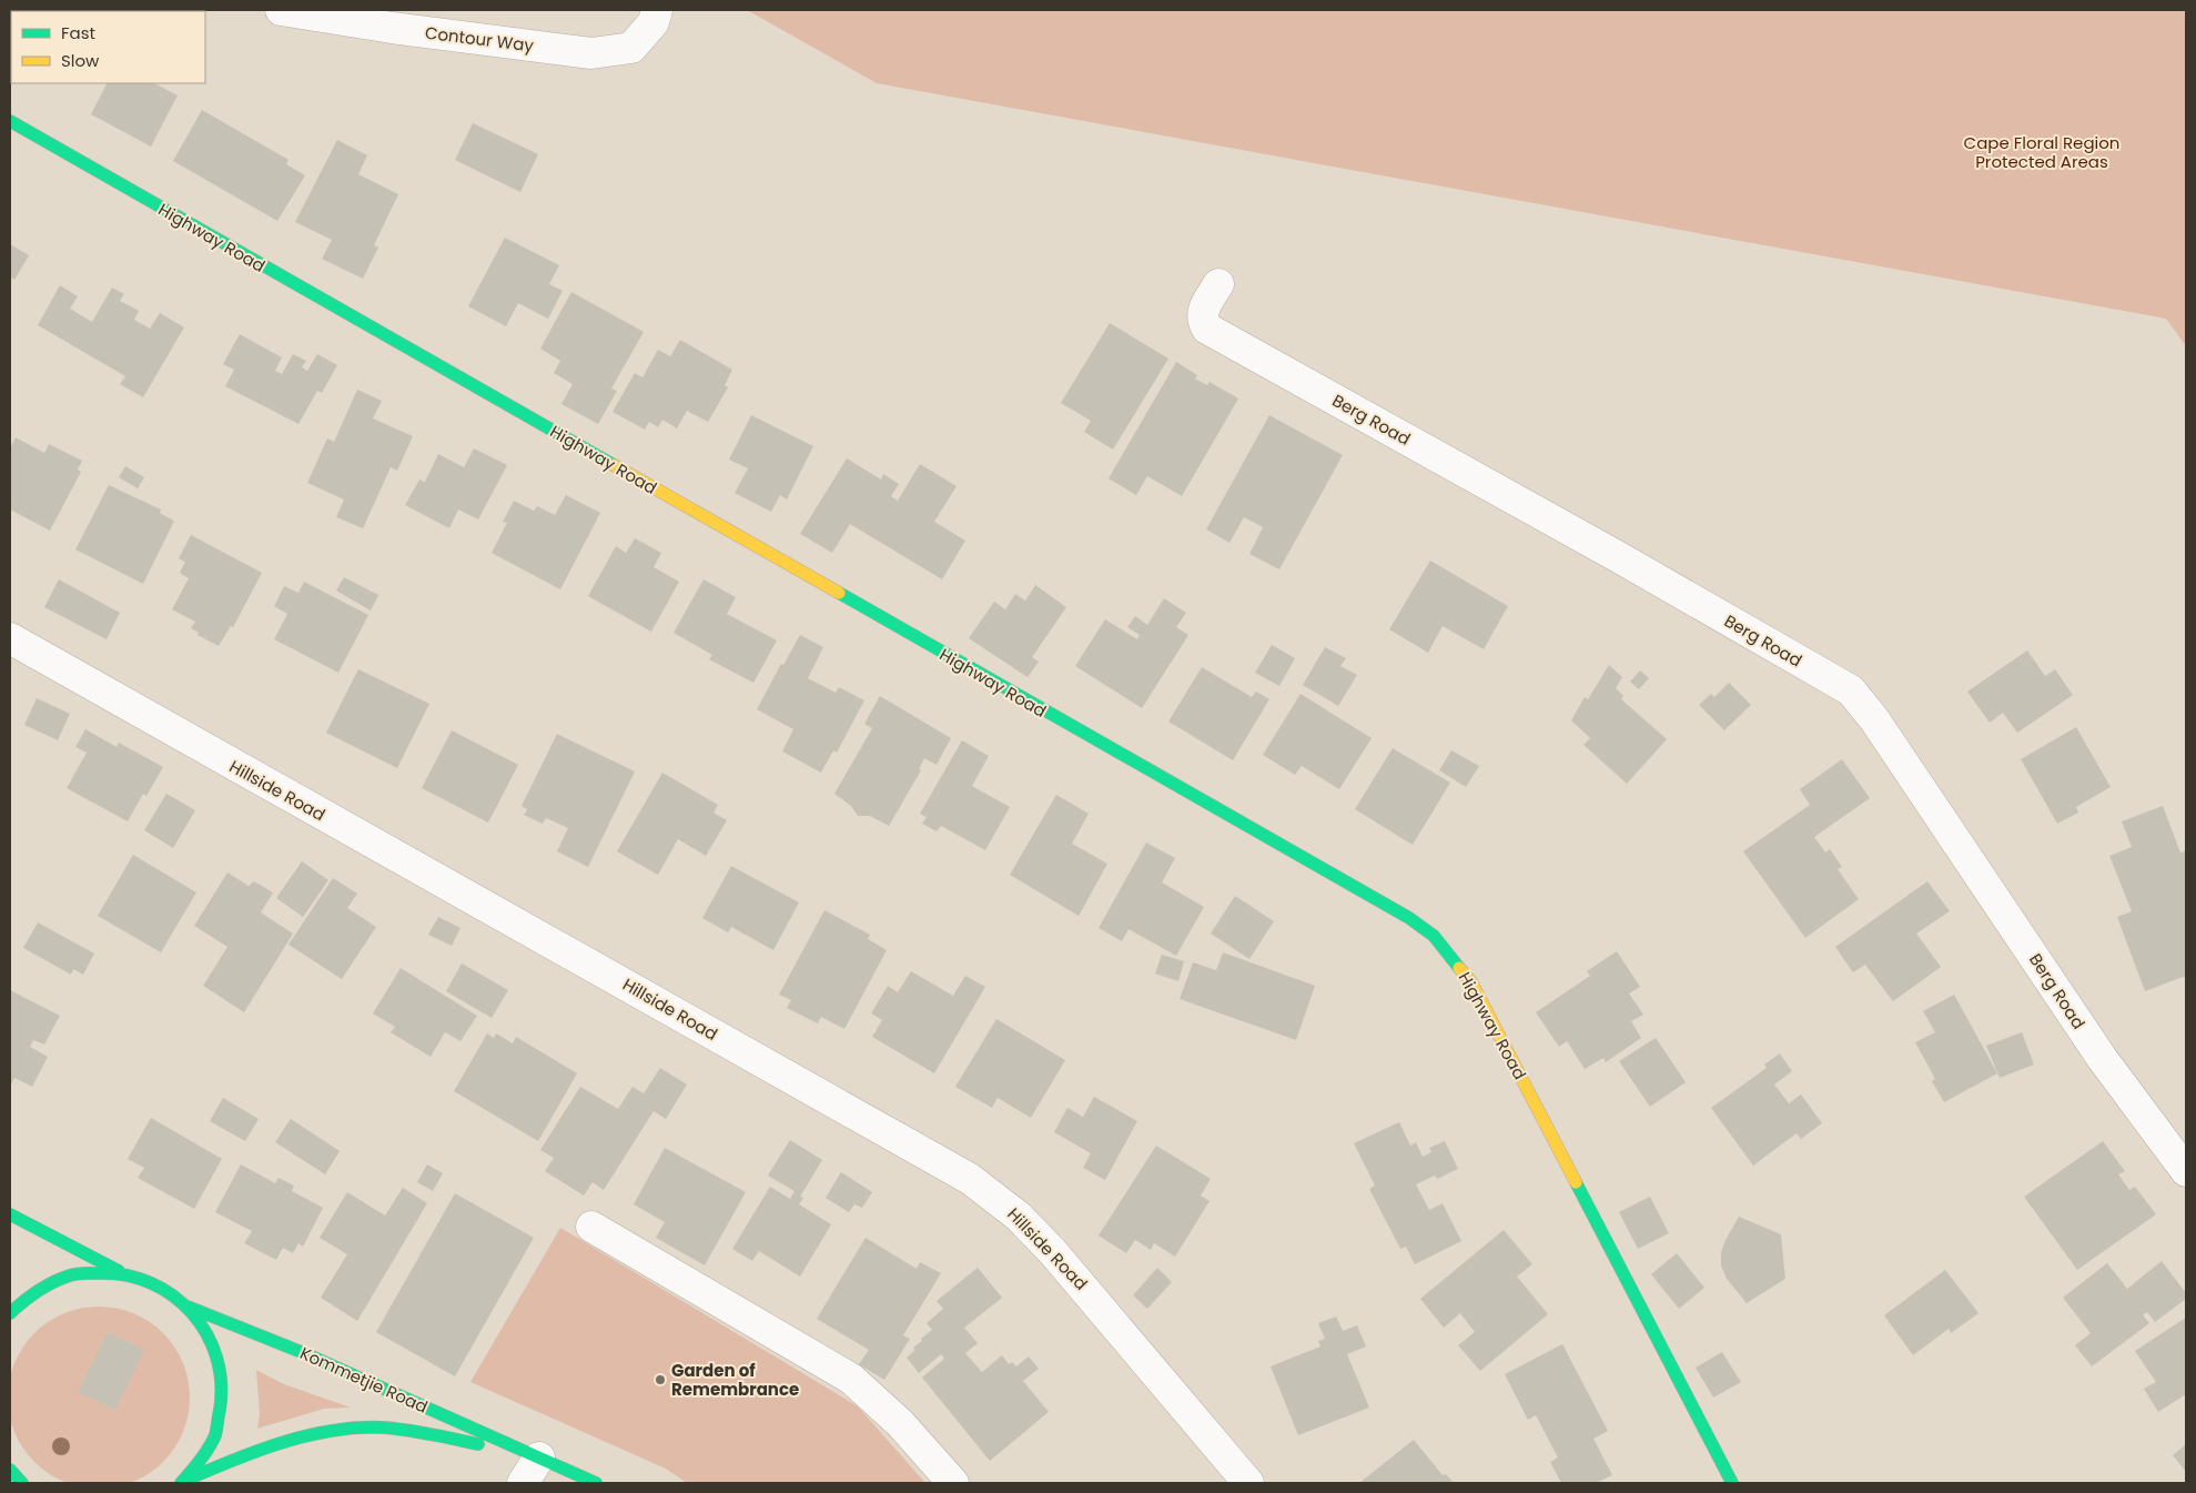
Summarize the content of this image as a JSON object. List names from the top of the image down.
{
  "streets": {
    "street": [
      "Contour Way",
      "Highway Road",
      "Berg Road",
      "Hillside Road",
      "Kommetjie Road"
    ]
  },
  "parks": ["Cape Floral Region Protected Areas"],
  "places": ["Garden of Remembrance"],
  "legend": ["Fast", "Slow"]
}
